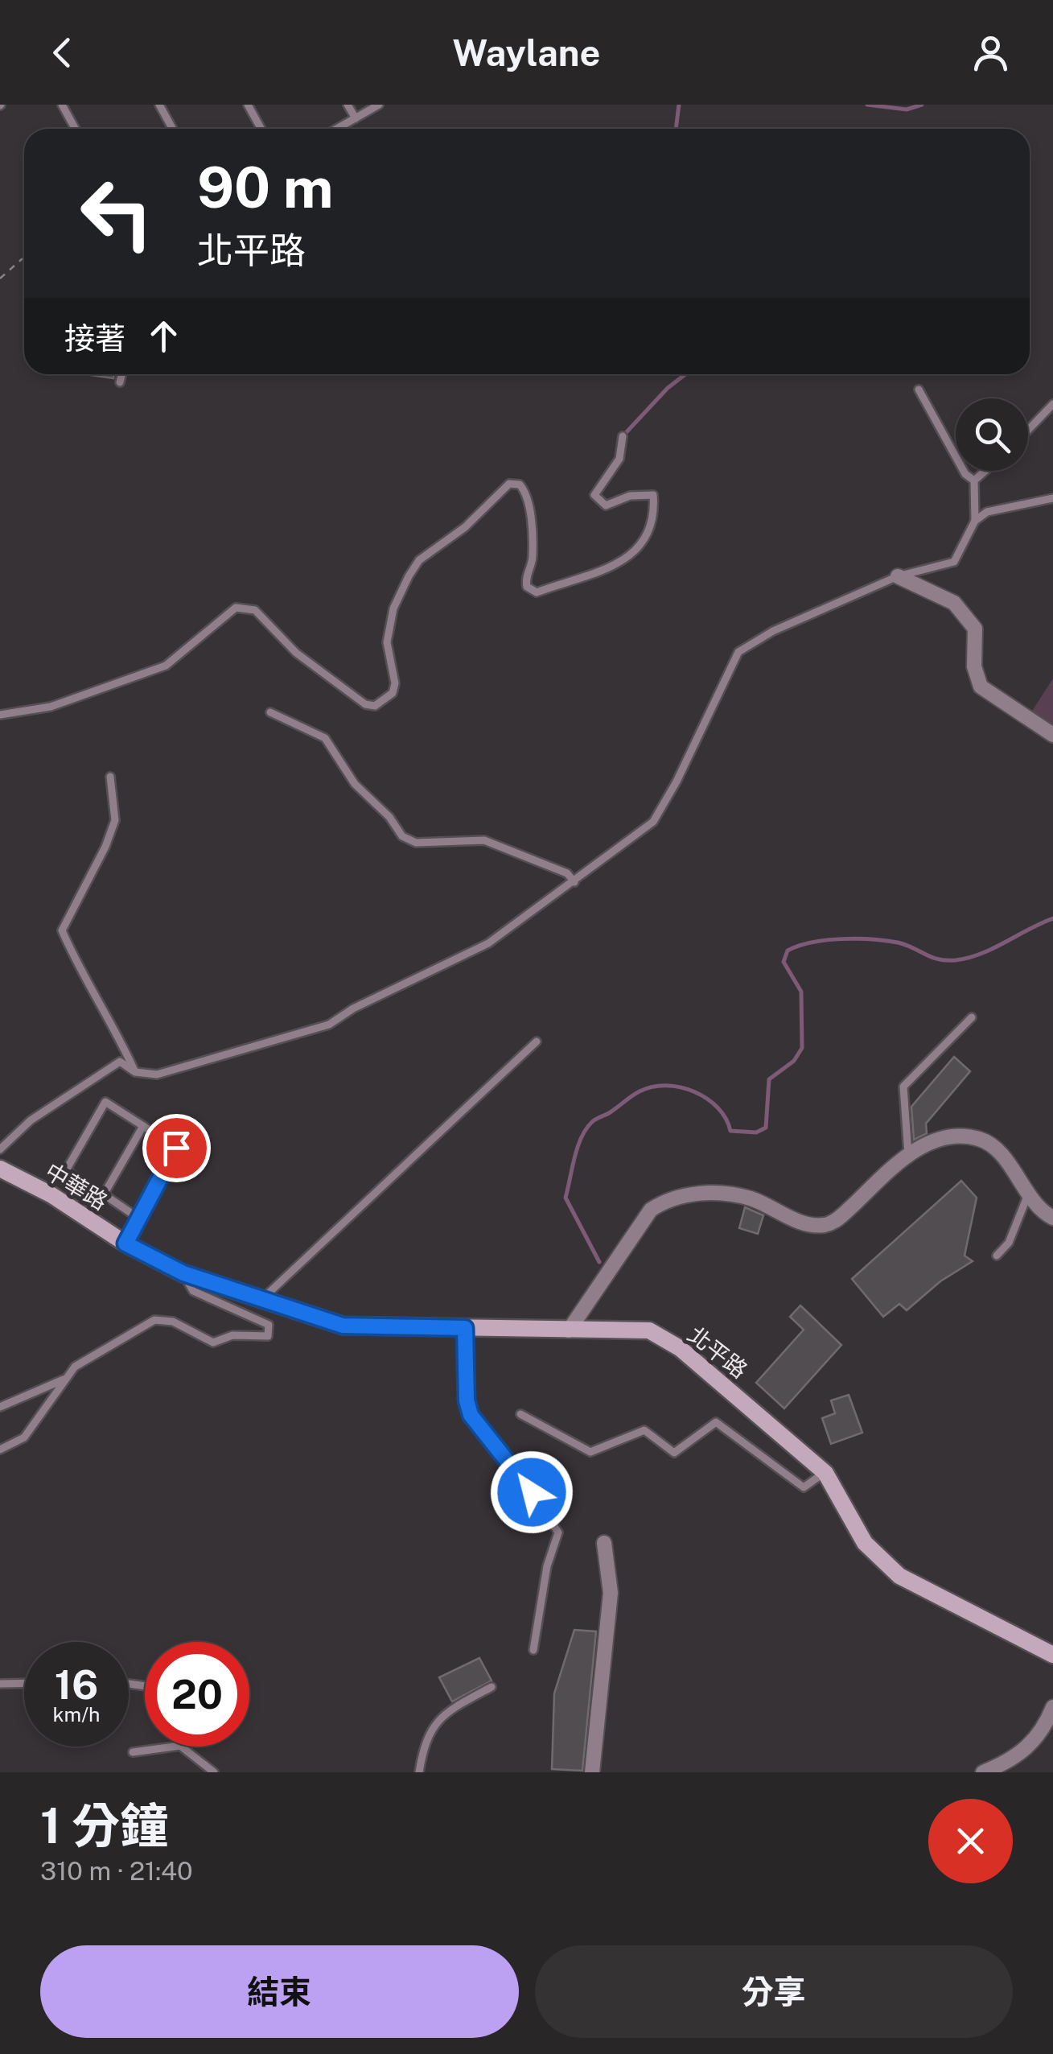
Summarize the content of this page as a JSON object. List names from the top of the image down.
{
  "streets": {
    "street": ["中華路", "北平路"]
  },
  "crossings": [
    ["中華路", "北平路"]
  ],
  "page": {
    "header": "Waylane",
    "turn": ["90 m", "北平路"],
    "then": "接著",
    "speed": "16 km/h",
    "limit": "20",
    "heading": ["1 分鐘", "310 m · 21:40"],
    "buttons": ["結束", "分享"]
  }
}
